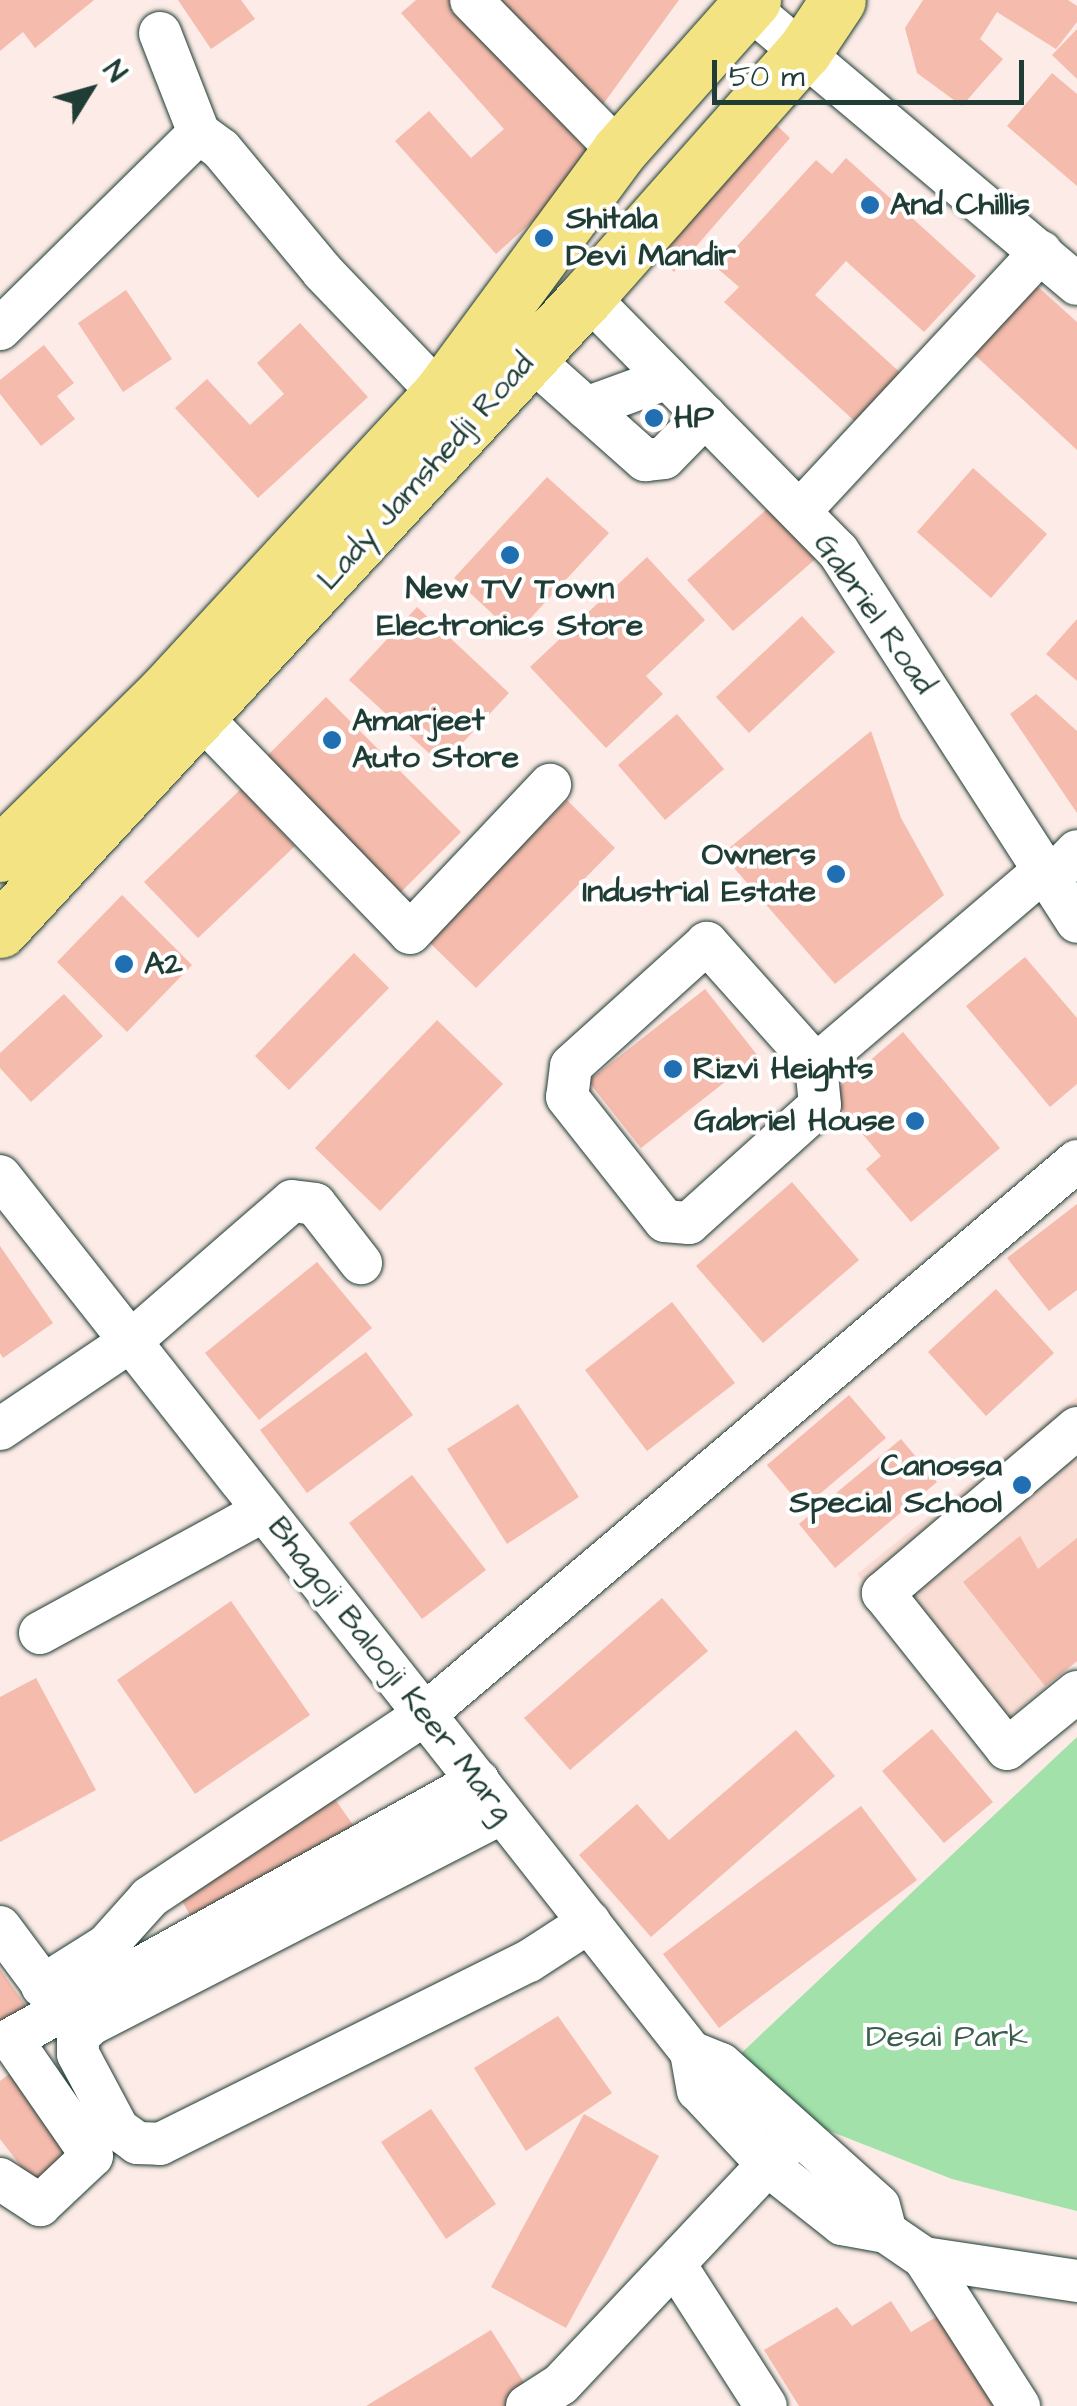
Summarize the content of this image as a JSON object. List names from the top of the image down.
{
  "streets": {
    "main road": ["Lady Jamshedji Road"],
    "street": ["Gabriel Road", "Bhagoji Balooji Keer Marg"]
  },
  "crossings": [
    ["Lady Jamshedji Road", "Gabriel Road"]
  ],
  "parks": ["Desai Park"],
  "places": [
    "And Chillis",
    "Shitala Devi Mandir",
    "HP",
    "New TV Town Electronics Store",
    "Amarjeet Auto Store",
    "Owners Industrial Estate",
    "A2",
    "Rizvi Heights",
    "Gabriel House",
    "Canossa Special School"
  ],
  "scale_bar": "50 m",
  "north": "top right"
}
